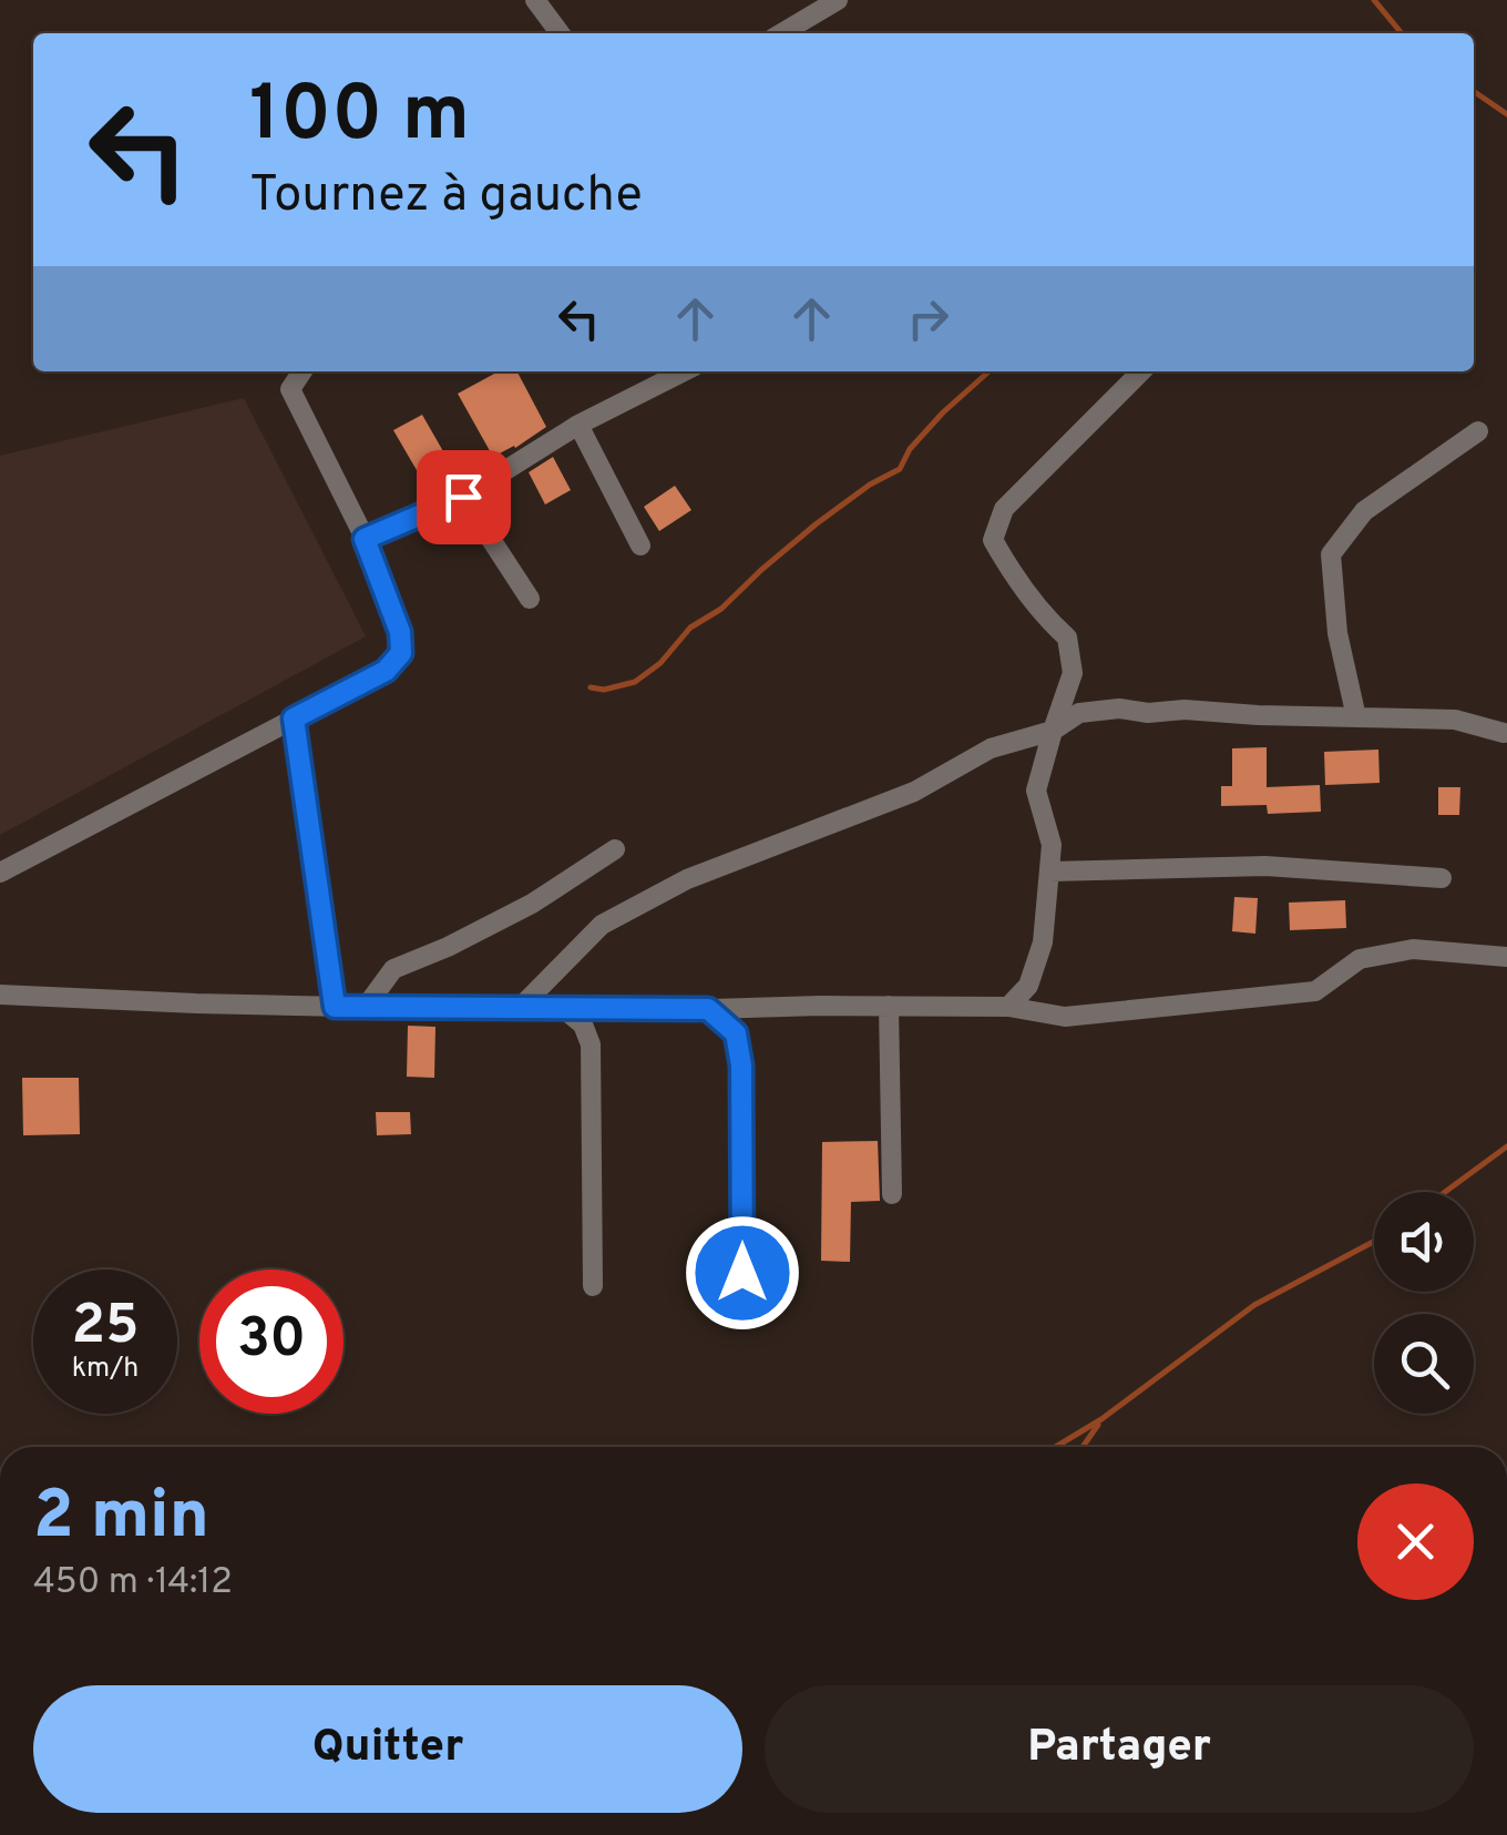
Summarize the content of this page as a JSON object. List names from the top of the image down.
{
  "page": {
    "turn": ["100 m", "Tournez à gauche"],
    "speed": "25 km/h",
    "limit": "30",
    "heading": ["2 min", "450 m · 14:12"],
    "buttons": ["Quitter", "Partager"]
  }
}
